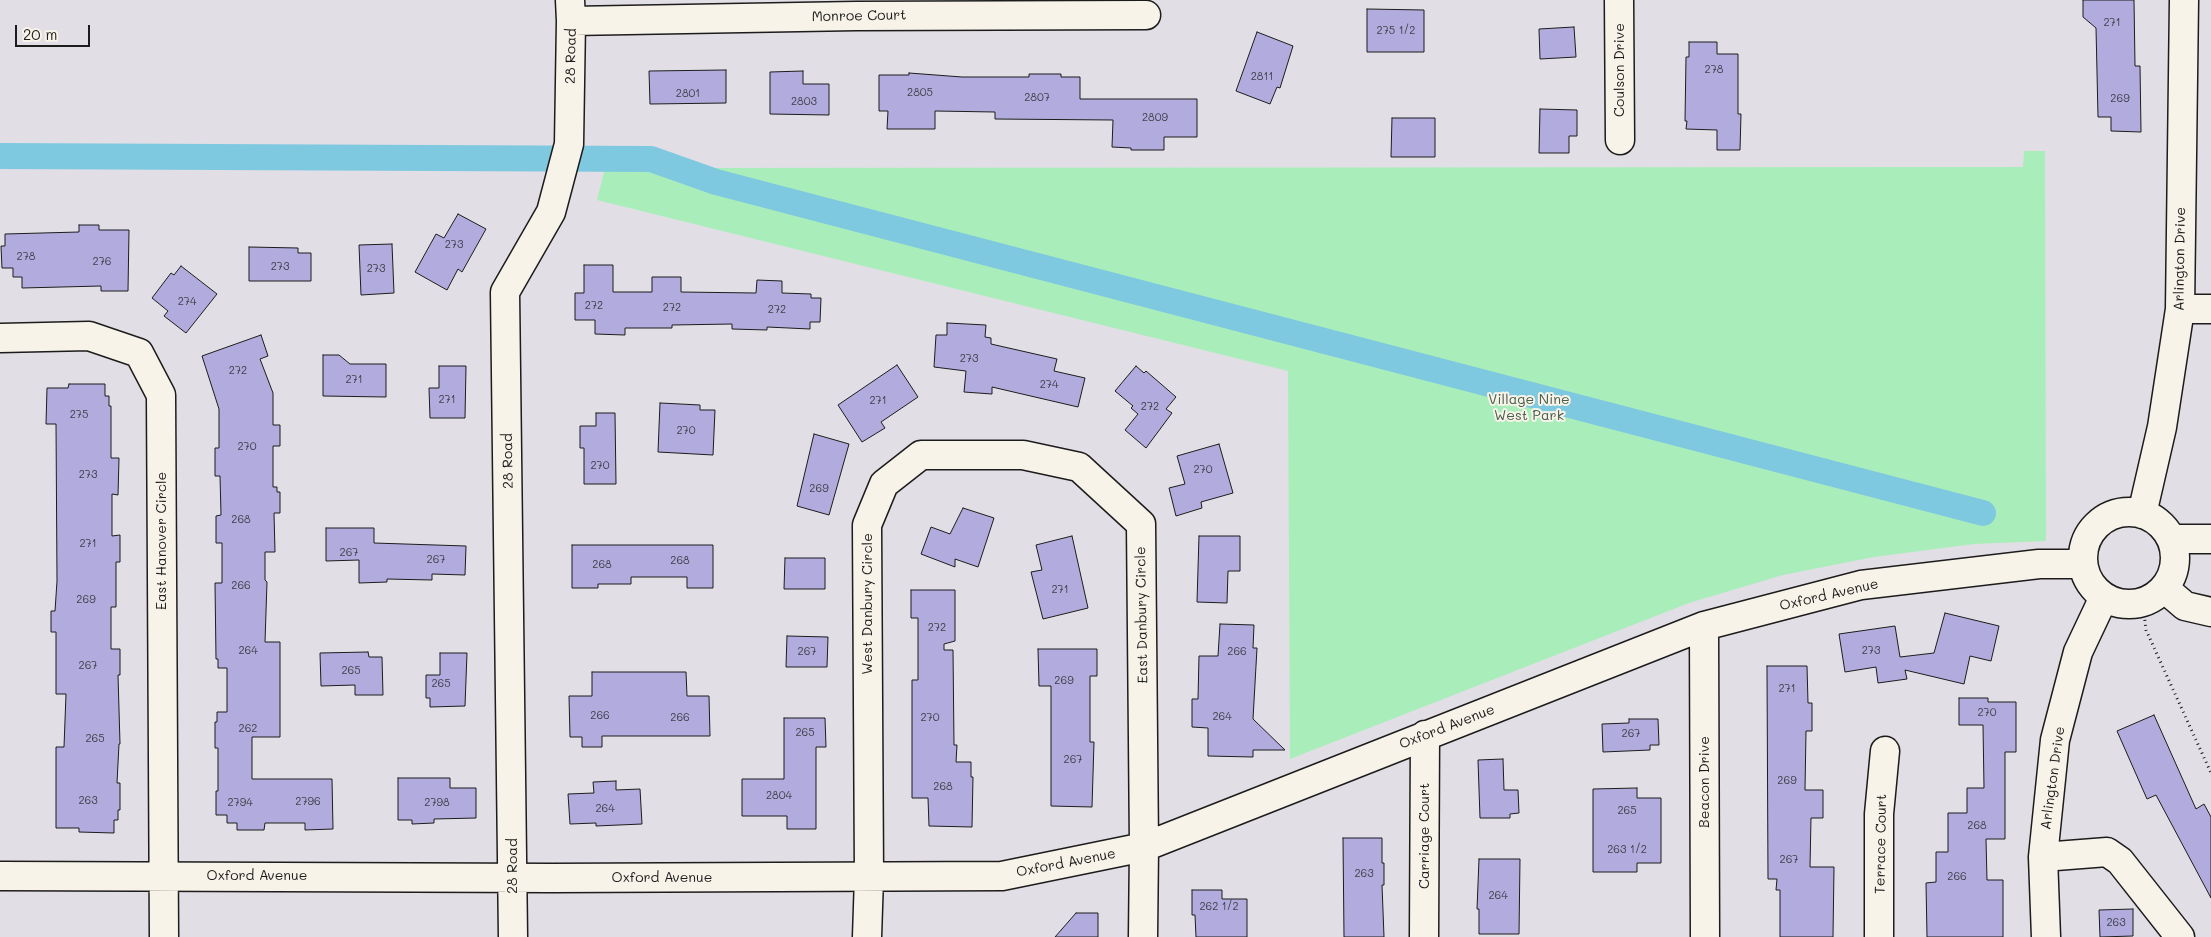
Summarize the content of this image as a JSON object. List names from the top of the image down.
{
  "streets": {
    "street": [
      "Monroe Court",
      "28 Road",
      "Coulson Drive",
      "Arlington Drive",
      "East Hanover Circle",
      "Oxford Avenue",
      "West Danbury Circle",
      "East Danbury Circle",
      "Beacon Drive",
      "Carriage Court",
      "Terrace Court"
    ]
  },
  "crossings": [
    ["Monroe Court", "28 Road"],
    ["28 Road", "Oxford Avenue"],
    ["Arlington Drive", "Oxford Avenue"],
    ["East Hanover Circle", "Oxford Avenue"],
    ["Oxford Avenue", "West Danbury Circle"],
    ["Oxford Avenue", "East Danbury Circle"],
    ["Oxford Avenue", "Beacon Drive"],
    ["Oxford Avenue", "Carriage Court"],
    ["West Danbury Circle", "East Danbury Circle"]
  ],
  "parks": ["Village Nine West Park"],
  "house_numbers": [
    "271",
    "275 1/2",
    "278",
    "2811",
    "2805",
    "2801",
    "2807",
    "269",
    "2803",
    "2809",
    "273",
    "278",
    "276",
    "273",
    "273",
    "274",
    "272",
    "272",
    "272",
    "273",
    "272",
    "271",
    "274",
    "271",
    "271",
    "272",
    "275",
    "270",
    "270",
    "270",
    "270",
    "273",
    "269",
    "268",
    "271",
    "267",
    "267",
    "268",
    "268",
    "266",
    "271",
    "269",
    "272",
    "264",
    "273",
    "267",
    "266",
    "267",
    "265",
    "269",
    "265",
    "271",
    "270",
    "266",
    "264",
    "266",
    "270",
    "262",
    "265",
    "267",
    "265",
    "267",
    "269",
    "268",
    "2804",
    "263",
    "2796",
    "2794",
    "2798",
    "264",
    "265",
    "268",
    "263 1/2",
    "267",
    "263",
    "266",
    "264",
    "262 1/2",
    "263"
  ],
  "scale_bar": "20 m"
}
